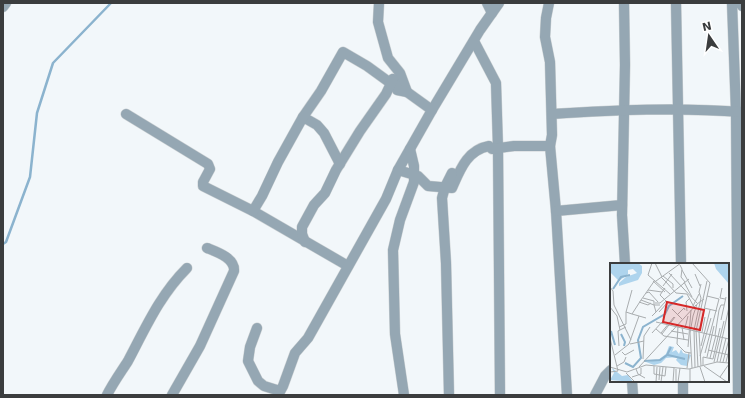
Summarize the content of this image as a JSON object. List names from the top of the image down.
{
  "north": "top"
}
